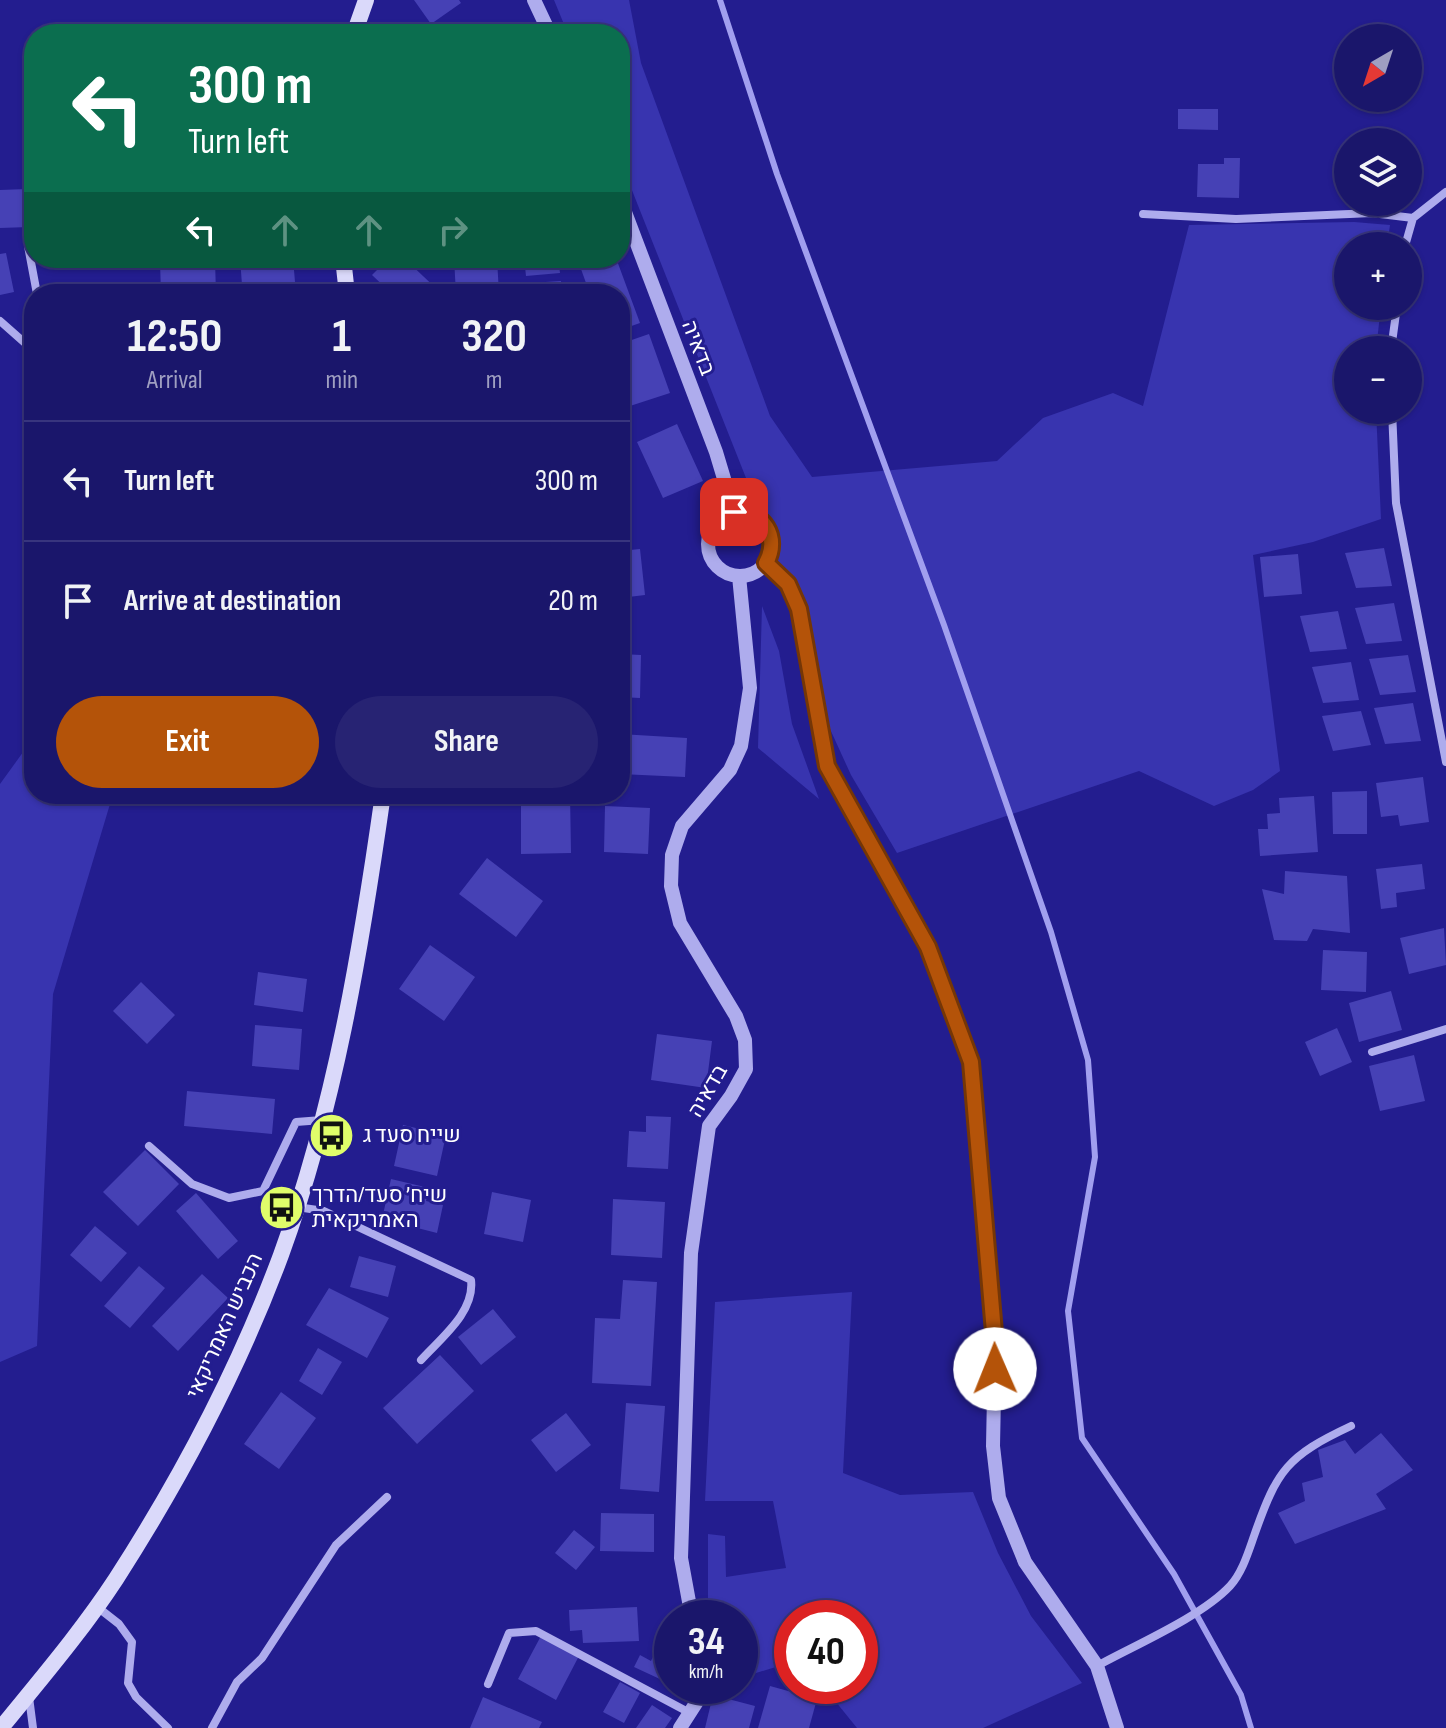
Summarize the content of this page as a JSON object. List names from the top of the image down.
{
  "streets": {
    "main road": ["הכביש האמריקאי"],
    "street": ["בדאיה"]
  },
  "places": {
    "bus stop": ["שייח סעד ג", "שיח׳ סעד/הדרך האמריקאית"]
  },
  "north": "bottom left",
  "page": {
    "map_buttons": ["+", "−"],
    "turn": ["300 m", "Turn left"],
    "eta": [
      "12:50",
      "Arrival",
      "1",
      "min",
      "320",
      "m"
    ],
    "list": [
      {
        "name": "Turn left",
        "value": "300 m"
      },
      {
        "name": "Arrive at destination",
        "value": "20 m"
      }
    ],
    "buttons": ["Exit", "Share"],
    "speed": "34 km/h",
    "limit": "40"
  }
}
